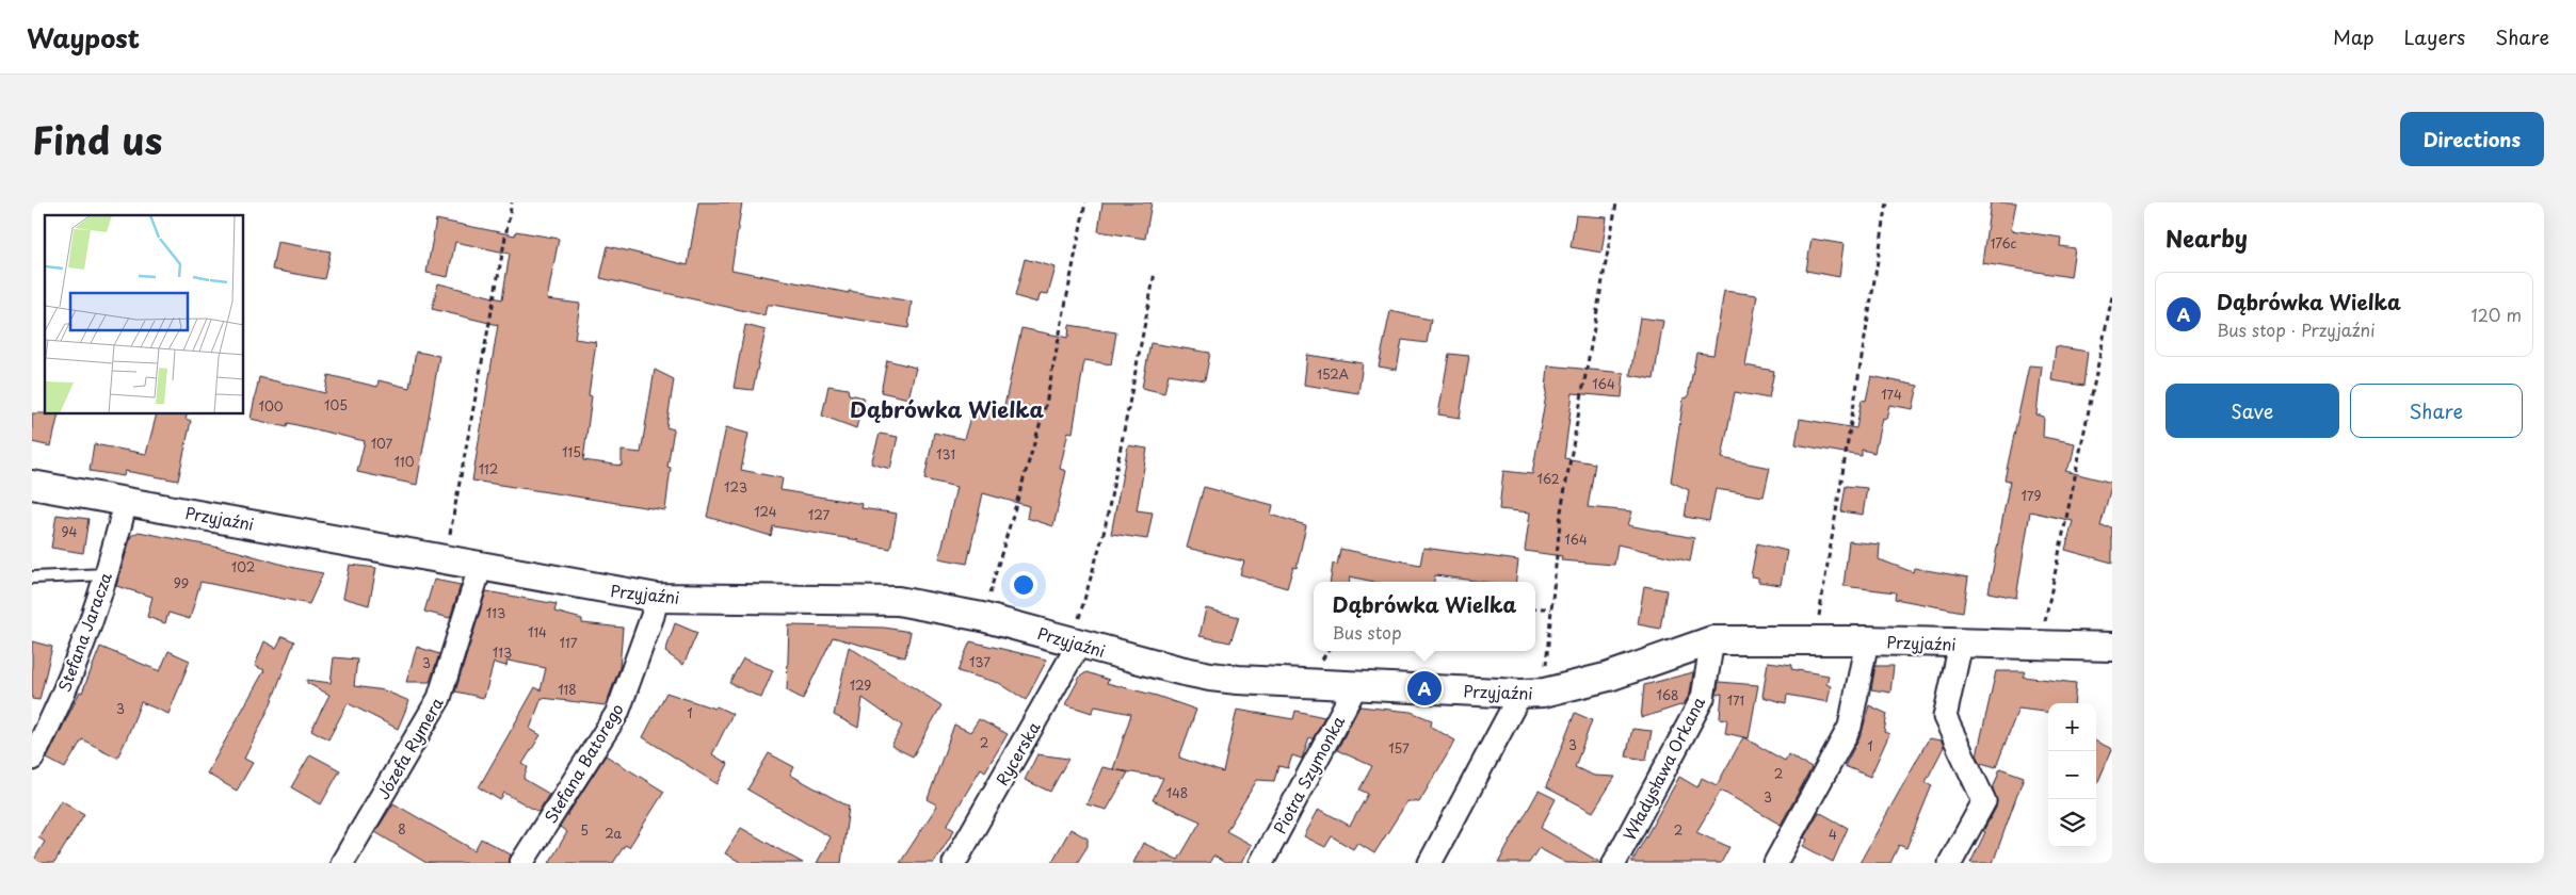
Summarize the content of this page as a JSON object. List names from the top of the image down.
{
  "streets": {
    "street": [
      "Przyjaźni",
      "Stefana Jaracza",
      "Józefa Rymera",
      "Rycerska",
      "Stefana Batorego",
      "Władysława Orkana",
      "Piotra Szymonka"
    ]
  },
  "crossings": [
    ["Przyjaźni", "Stefana Jaracza"],
    ["Przyjaźni", "Józefa Rymera"],
    ["Przyjaźni", "Rycerska"],
    ["Przyjaźni", "Stefana Batorego"],
    ["Przyjaźni", "Władysława Orkana"],
    ["Przyjaźni", "Piotra Szymonka"]
  ],
  "districts": ["Dąbrówka Wielka"],
  "house_numbers": [
    "176c",
    "152A",
    "164",
    "174",
    "105",
    "100",
    "107",
    "115",
    "131",
    "110",
    "112",
    "162",
    "123",
    "179",
    "124",
    "127",
    "94",
    "164",
    "102",
    "99",
    "113",
    "114",
    "117",
    "113",
    "137",
    "3",
    "129",
    "118",
    "168",
    "171",
    "3",
    "1",
    "2",
    "3",
    "1",
    "157",
    "2",
    "148",
    "3",
    "8",
    "5",
    "2",
    "2a",
    "4"
  ],
  "page": {
    "header": "Waypost",
    "nav": ["Map", "Layers", "Share"],
    "title": "Find us",
    "buttons": [
      "Directions",
      ["Save", "Share"]
    ],
    "heading": "Nearby",
    "list": [
      {
        "mark": "A",
        "name": "Dąbrówka Wielka",
        "note": "Bus stop · Przyjaźni",
        "value": "120 m"
      }
    ],
    "popup": ["Dąbrówka Wielka", "Bus stop"],
    "pins": "A",
    "map_buttons": ["+", "−"]
  }
}
